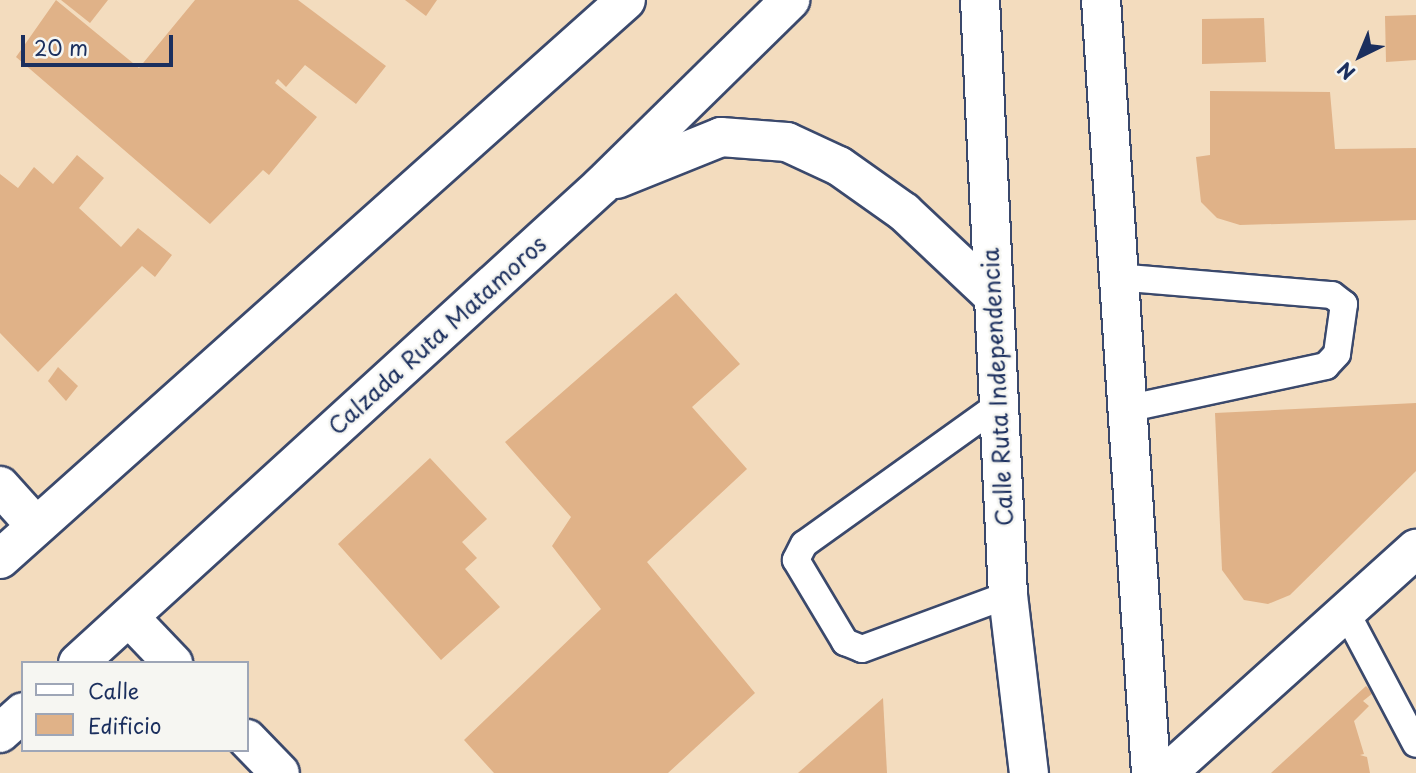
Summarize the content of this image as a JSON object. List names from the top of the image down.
{
  "streets": {
    "main road": ["Calzada Ruta Matamoros", "Calle Ruta Independencia"]
  },
  "legend": ["Calle", "Edificio"],
  "scale_bar": "20 m",
  "north": "bottom left"
}
